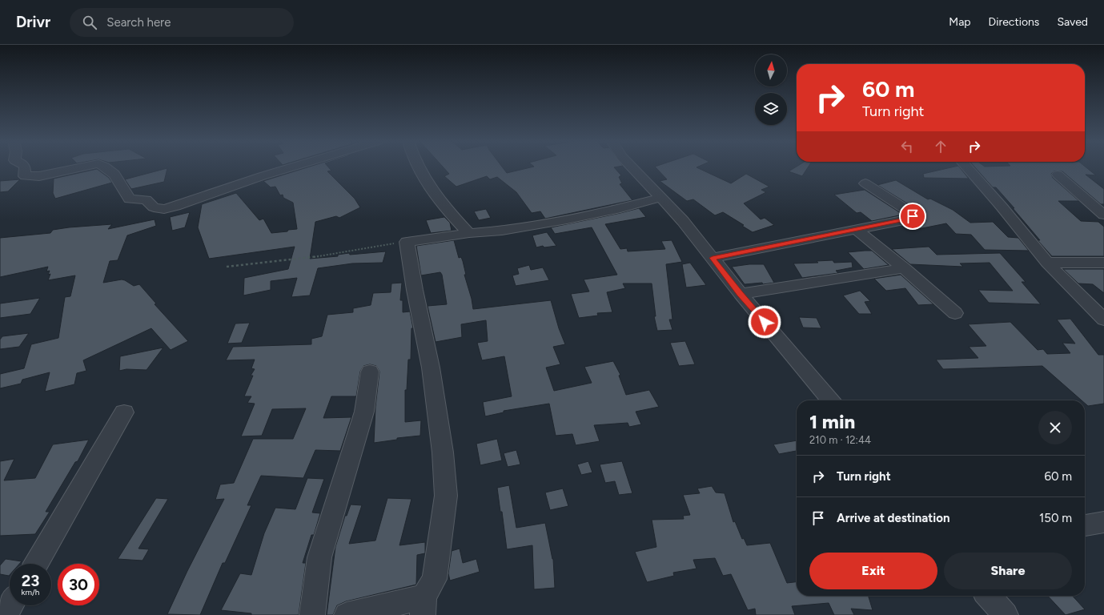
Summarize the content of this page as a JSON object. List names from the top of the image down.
{
  "north": "top",
  "page": {
    "header": "Drivr",
    "search": "Search here",
    "nav": ["Map", "Directions", "Saved"],
    "turn": ["60 m", "Turn right"],
    "heading": ["1 min", "210 m · 12:44"],
    "list": [
      {
        "name": "Turn right",
        "value": "60 m"
      },
      {
        "name": "Arrive at destination",
        "value": "150 m"
      }
    ],
    "buttons": ["Exit", "Share"],
    "speed": "23 km/h",
    "limit": "30"
  }
}
